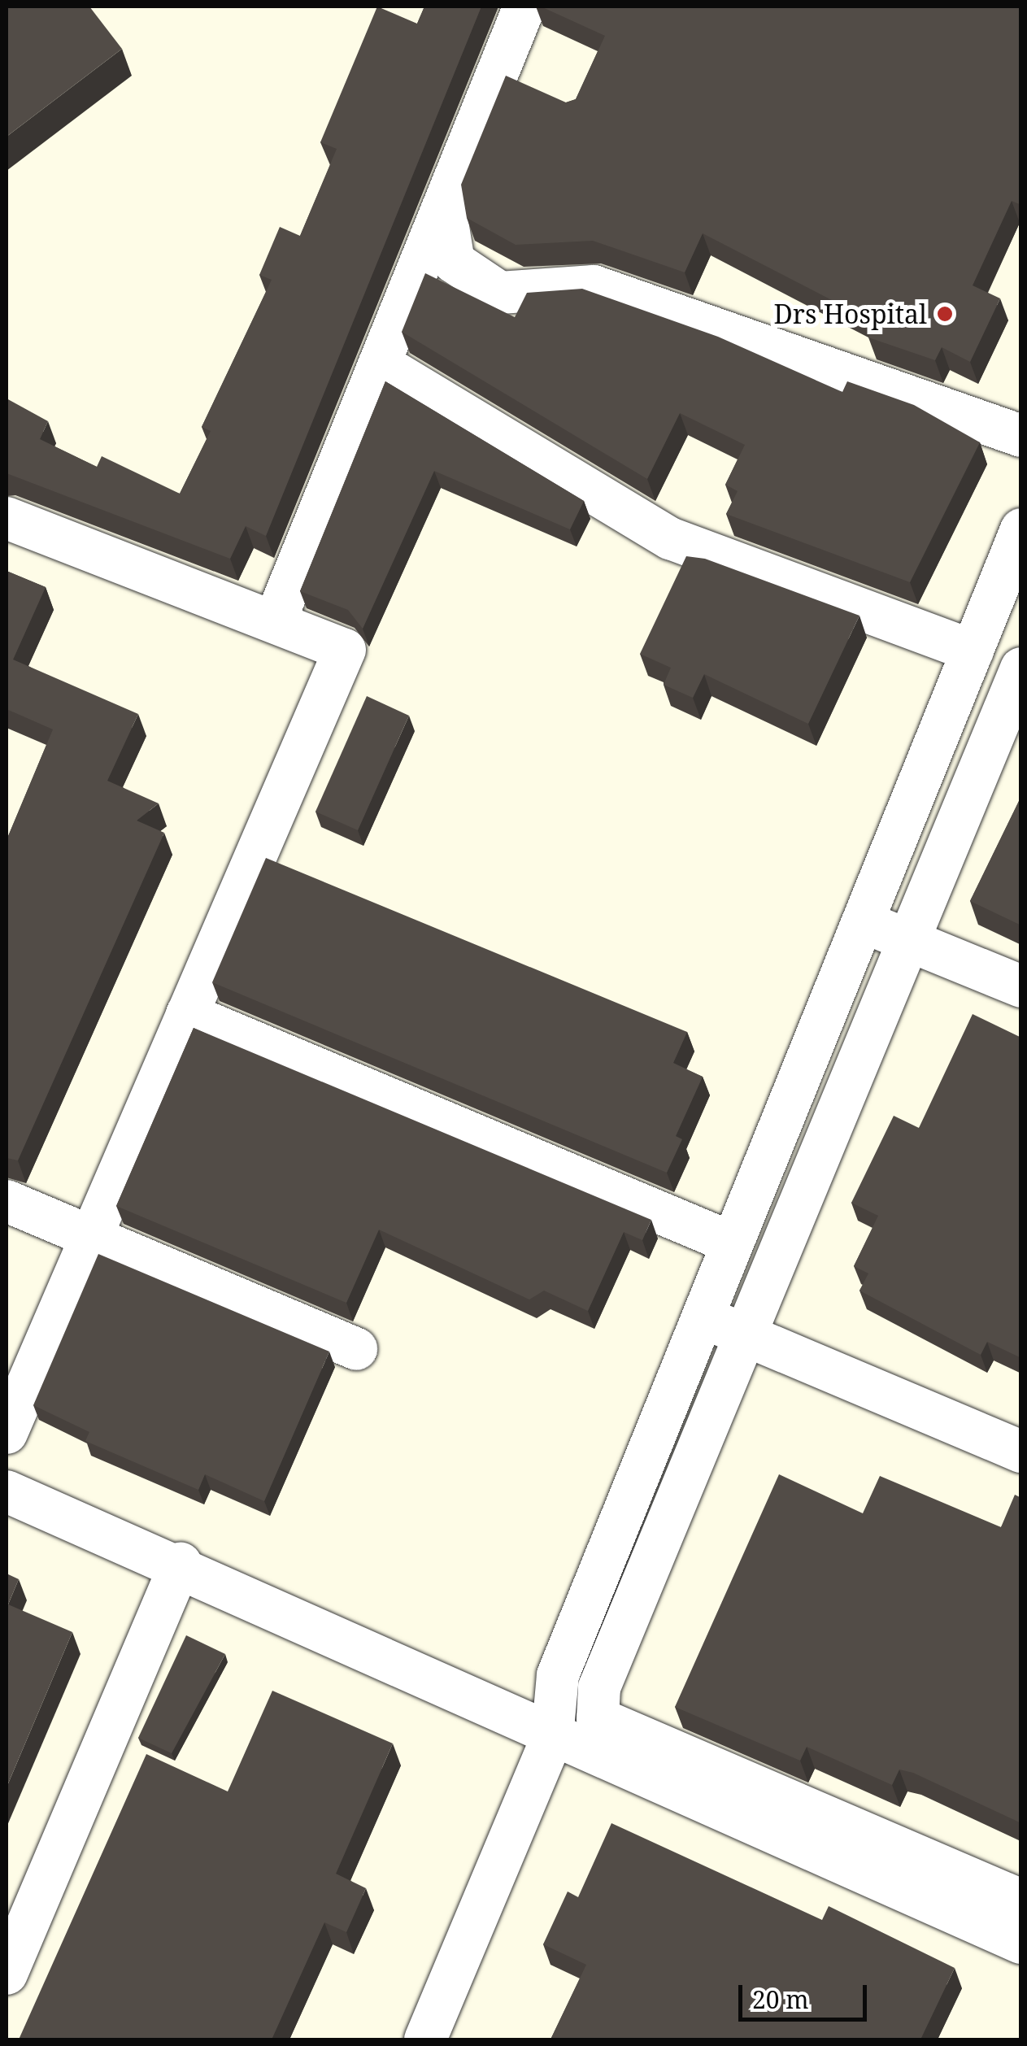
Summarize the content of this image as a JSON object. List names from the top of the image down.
{
  "places": ["Drs Hospital"],
  "scale_bar": "20 m"
}
